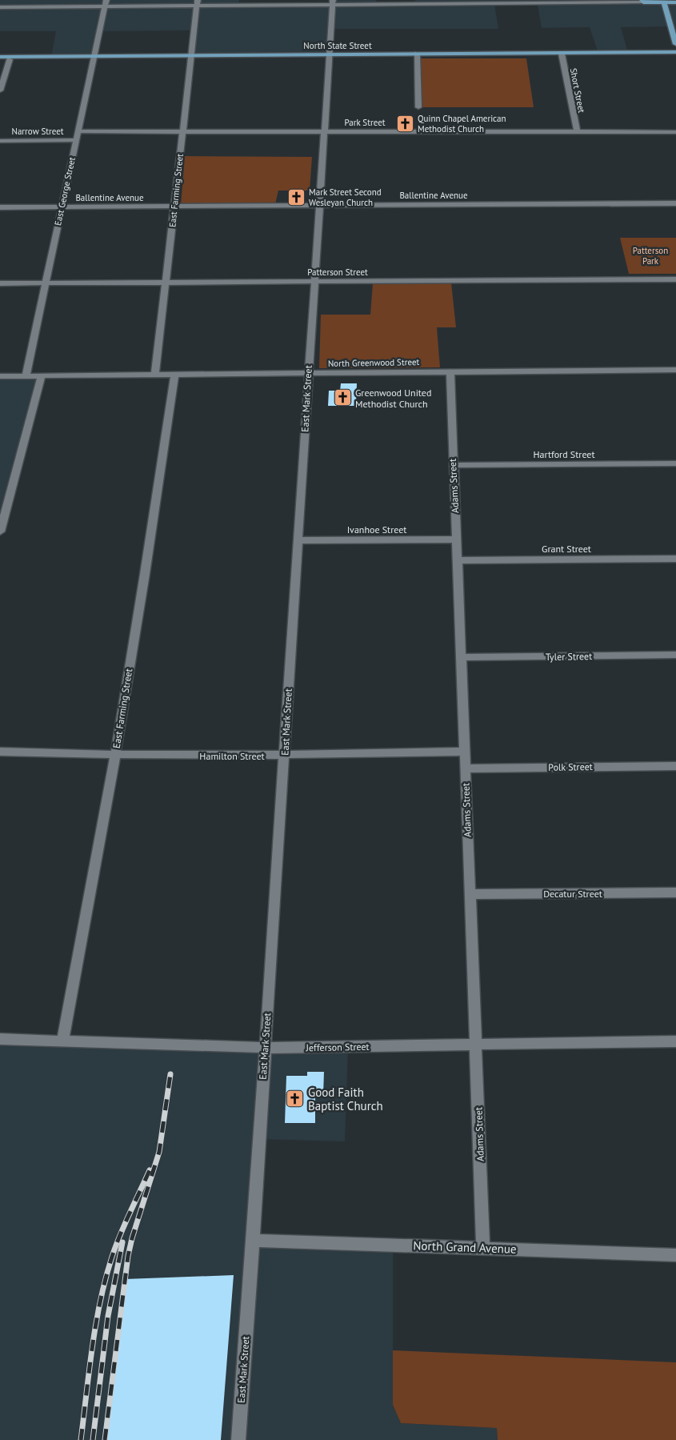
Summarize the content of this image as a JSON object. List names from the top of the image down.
{
  "streets": {
    "main road": ["North State Street"],
    "street": [
      "Short Street",
      "Park Street",
      "Narrow Street",
      "East Farming Street",
      "East George Street",
      "Ballentine Avenue",
      "Patterson Street",
      "North Greenwood Street",
      "East Mark Street",
      "Hartford Street",
      "Adams Street",
      "Ivanhoe Street",
      "Grant Street",
      "Tyler Street",
      "Hamilton Street",
      "Polk Street",
      "Decatur Street",
      "Jefferson Street",
      "North Grand Avenue"
    ]
  },
  "crossings": [
    ["North State Street", "Short Street"],
    ["North State Street", "East Farming Street"],
    ["North State Street", "East George Street"],
    ["North State Street", "East Mark Street"],
    ["Short Street", "Park Street"],
    ["Park Street", "East Farming Street"],
    ["Park Street", "East George Street"],
    ["Park Street", "East Mark Street"],
    ["Narrow Street", "East George Street"],
    ["East Farming Street", "Ballentine Avenue"],
    ["East Farming Street", "Patterson Street"],
    ["East Farming Street", "North Greenwood Street"],
    ["East Farming Street", "Hamilton Street"],
    ["East Farming Street", "Jefferson Street"],
    ["East George Street", "Ballentine Avenue"],
    ["East George Street", "Patterson Street"],
    ["East George Street", "North Greenwood Street"],
    ["Ballentine Avenue", "East Mark Street"],
    ["Patterson Street", "East Mark Street"],
    ["North Greenwood Street", "East Mark Street"],
    ["North Greenwood Street", "Adams Street"],
    ["East Mark Street", "Ivanhoe Street"],
    ["East Mark Street", "Hamilton Street"],
    ["East Mark Street", "Jefferson Street"],
    ["East Mark Street", "North Grand Avenue"],
    ["Hartford Street", "Adams Street"],
    ["Adams Street", "Ivanhoe Street"],
    ["Adams Street", "Grant Street"],
    ["Adams Street", "Tyler Street"],
    ["Adams Street", "Hamilton Street"],
    ["Adams Street", "Polk Street"],
    ["Adams Street", "Decatur Street"],
    ["Adams Street", "Jefferson Street"],
    ["Adams Street", "North Grand Avenue"]
  ],
  "parks": ["Patterson Park"],
  "places": {
    "church": [
      "Quinn Chapel American Methodist Church",
      "Mark Street Second Wesleyan Church",
      "Greenwood United Methodist Church",
      "Good Faith Baptist Church"
    ]
  }
}
